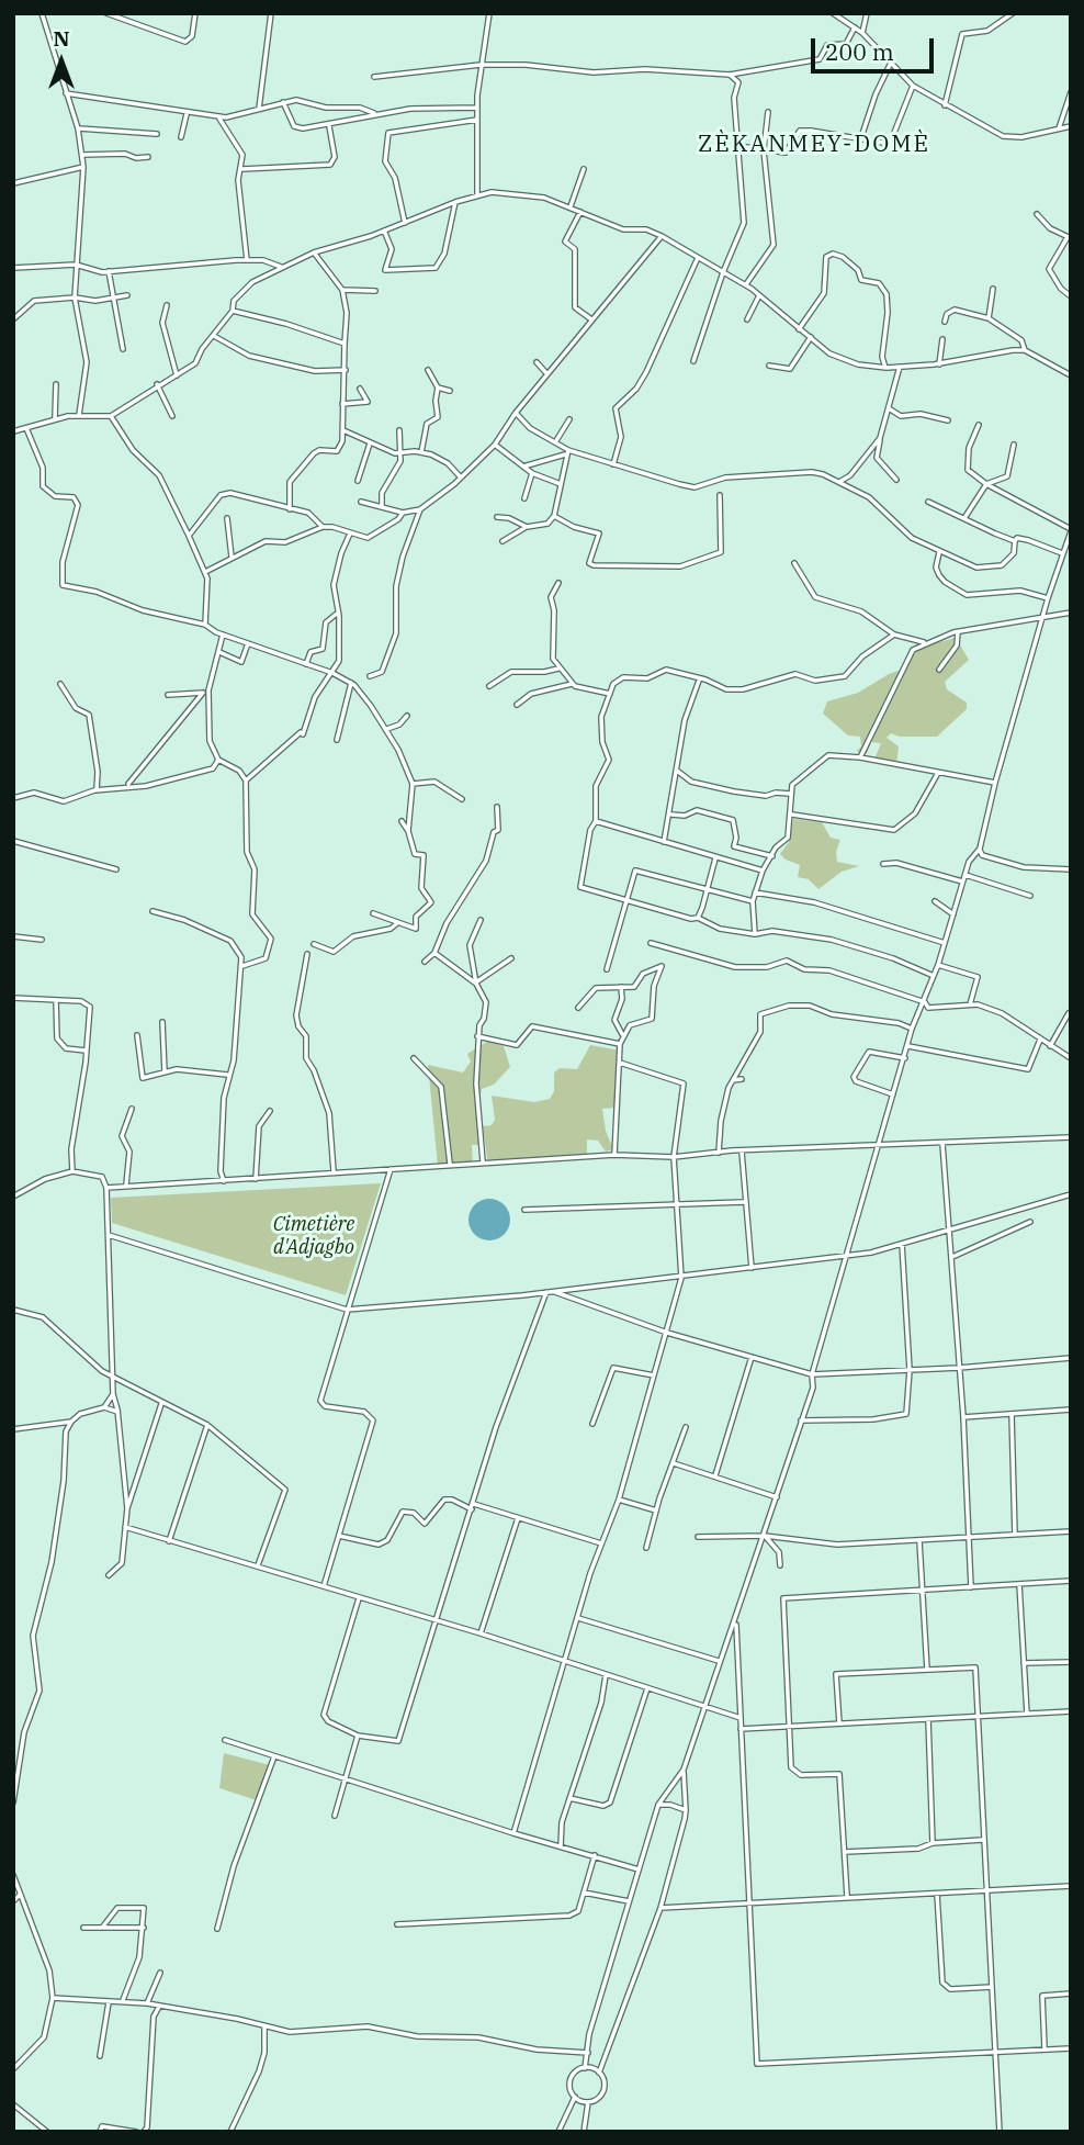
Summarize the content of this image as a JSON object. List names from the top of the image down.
{
  "districts": ["ZÈKANMEY-DOMÈ"],
  "parks": ["Cimetière d'Adjagbo"],
  "scale_bar": "200 m",
  "north": "top"
}
